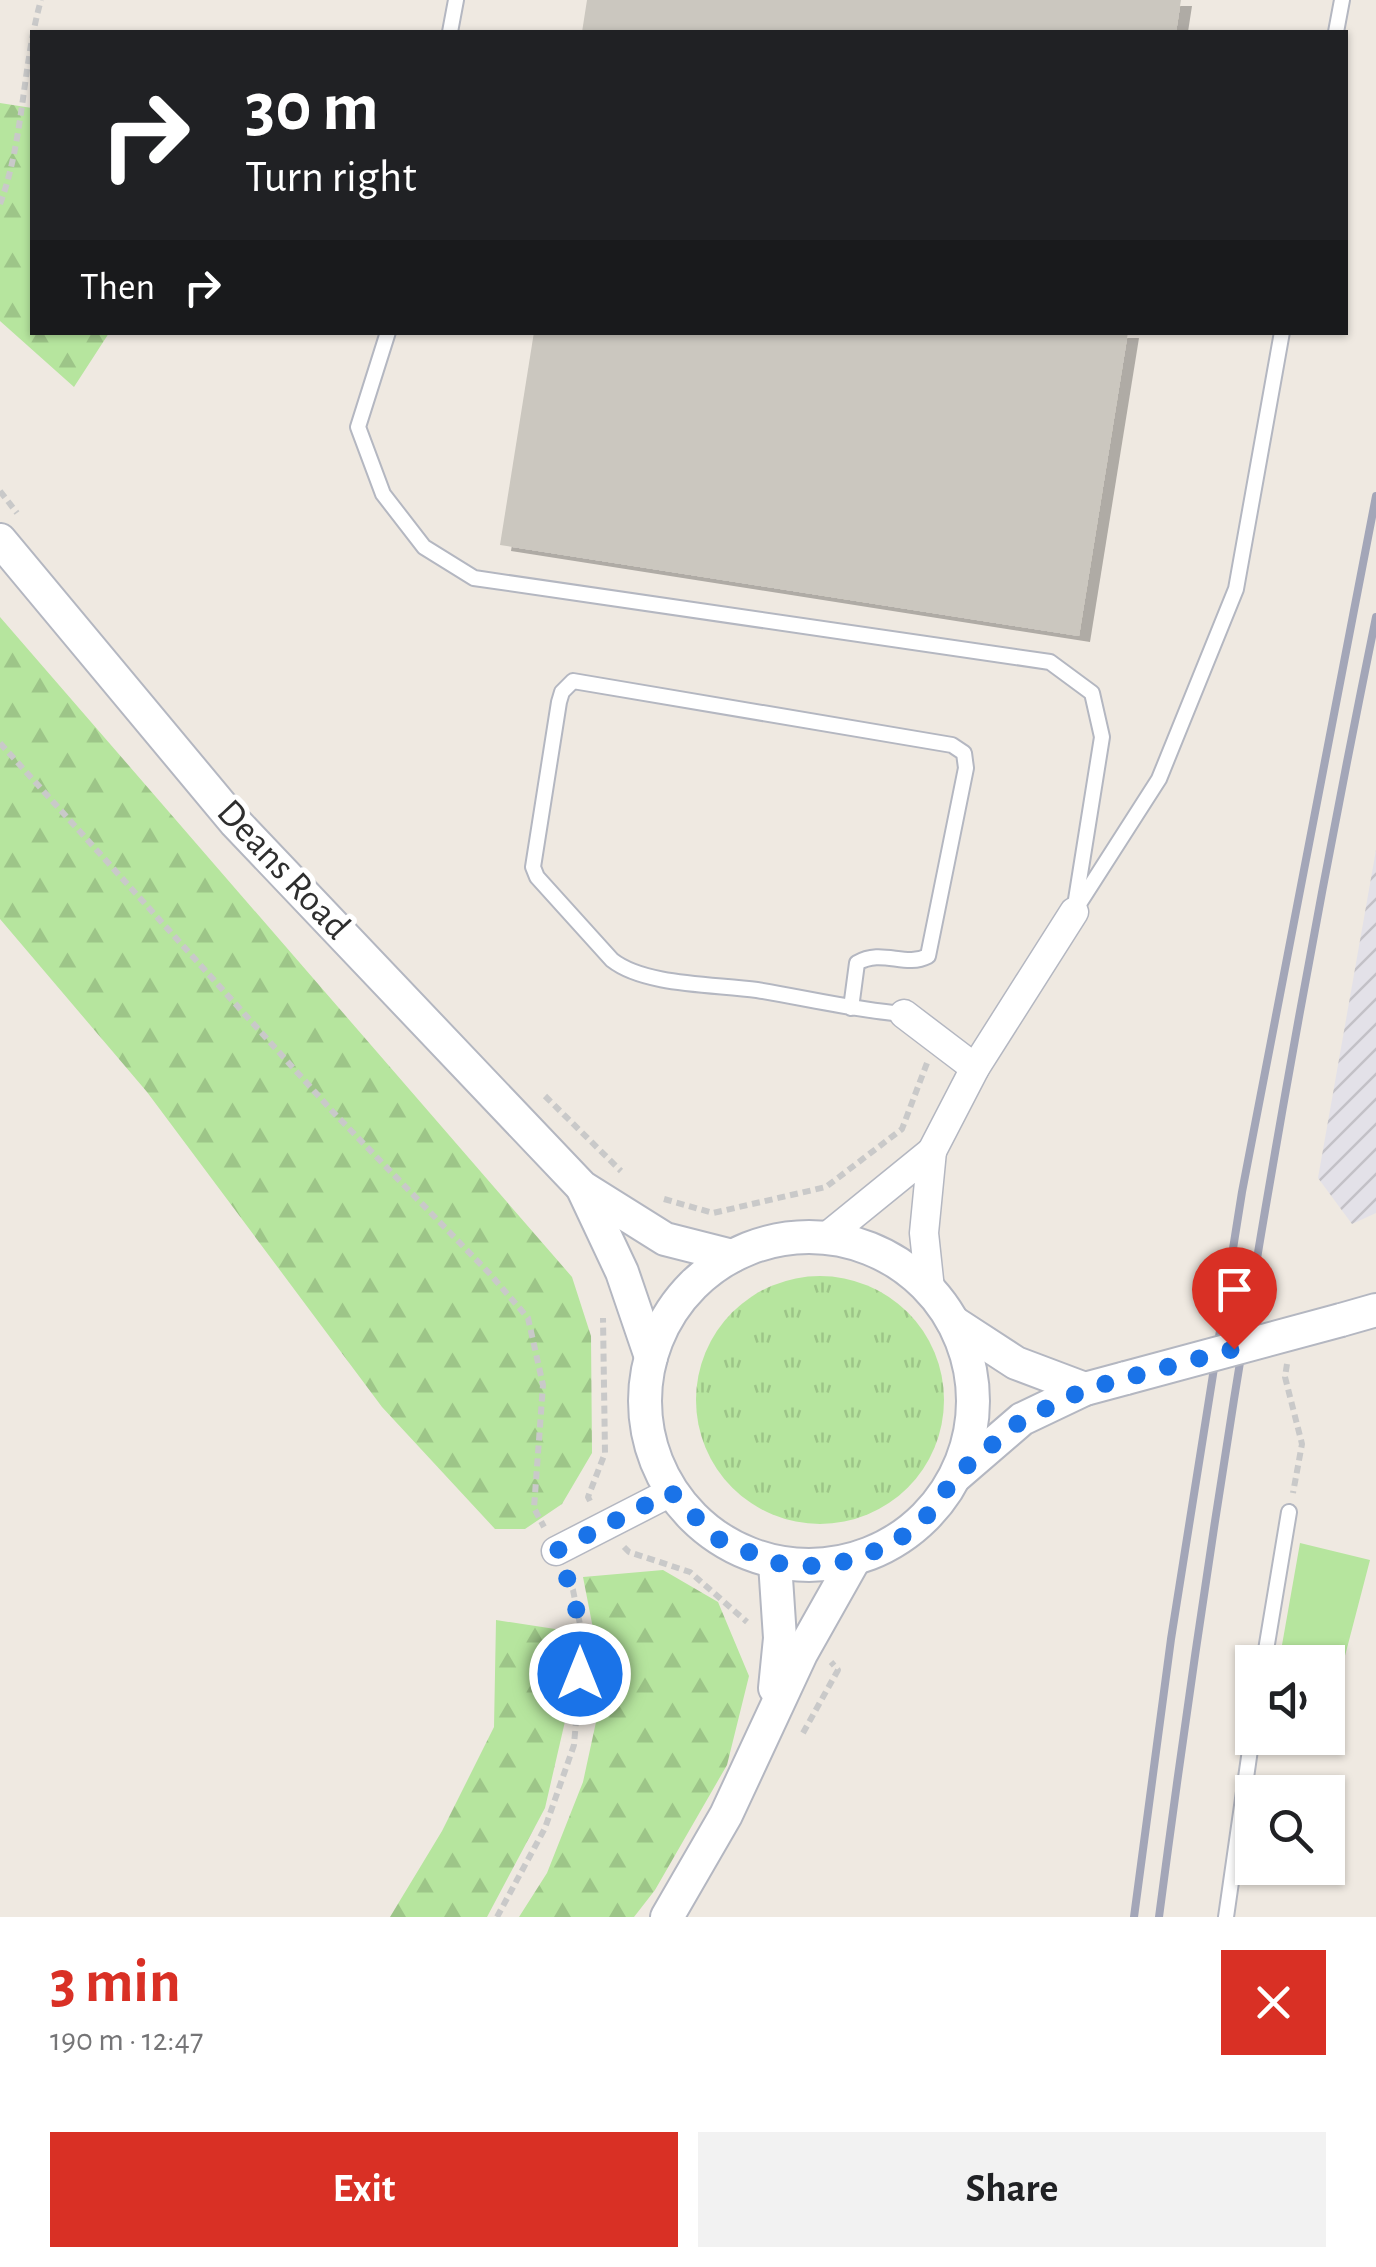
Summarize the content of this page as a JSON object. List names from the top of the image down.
{
  "streets": {
    "street": ["Deans Road"]
  },
  "page": {
    "turn": ["30 m", "Turn right"],
    "then": "Then",
    "heading": ["3 min", "190 m · 12:47"],
    "buttons": ["Exit", "Share"]
  }
}
